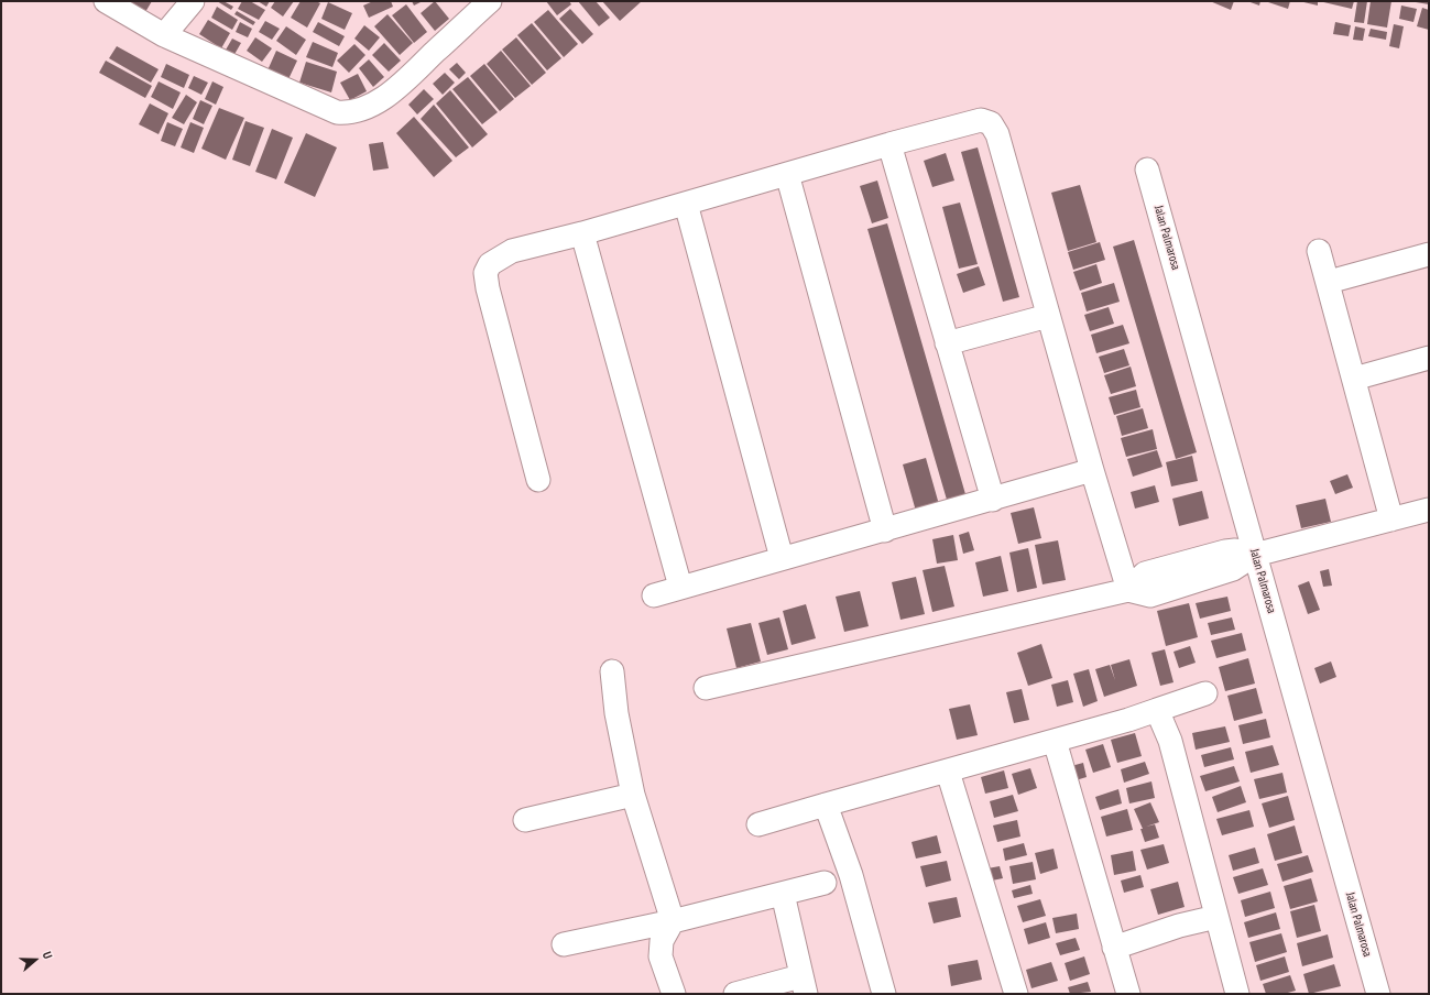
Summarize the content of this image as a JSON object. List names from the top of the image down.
{
  "streets": {
    "street": ["Jalan Palmarosa"]
  },
  "north": "right"
}
